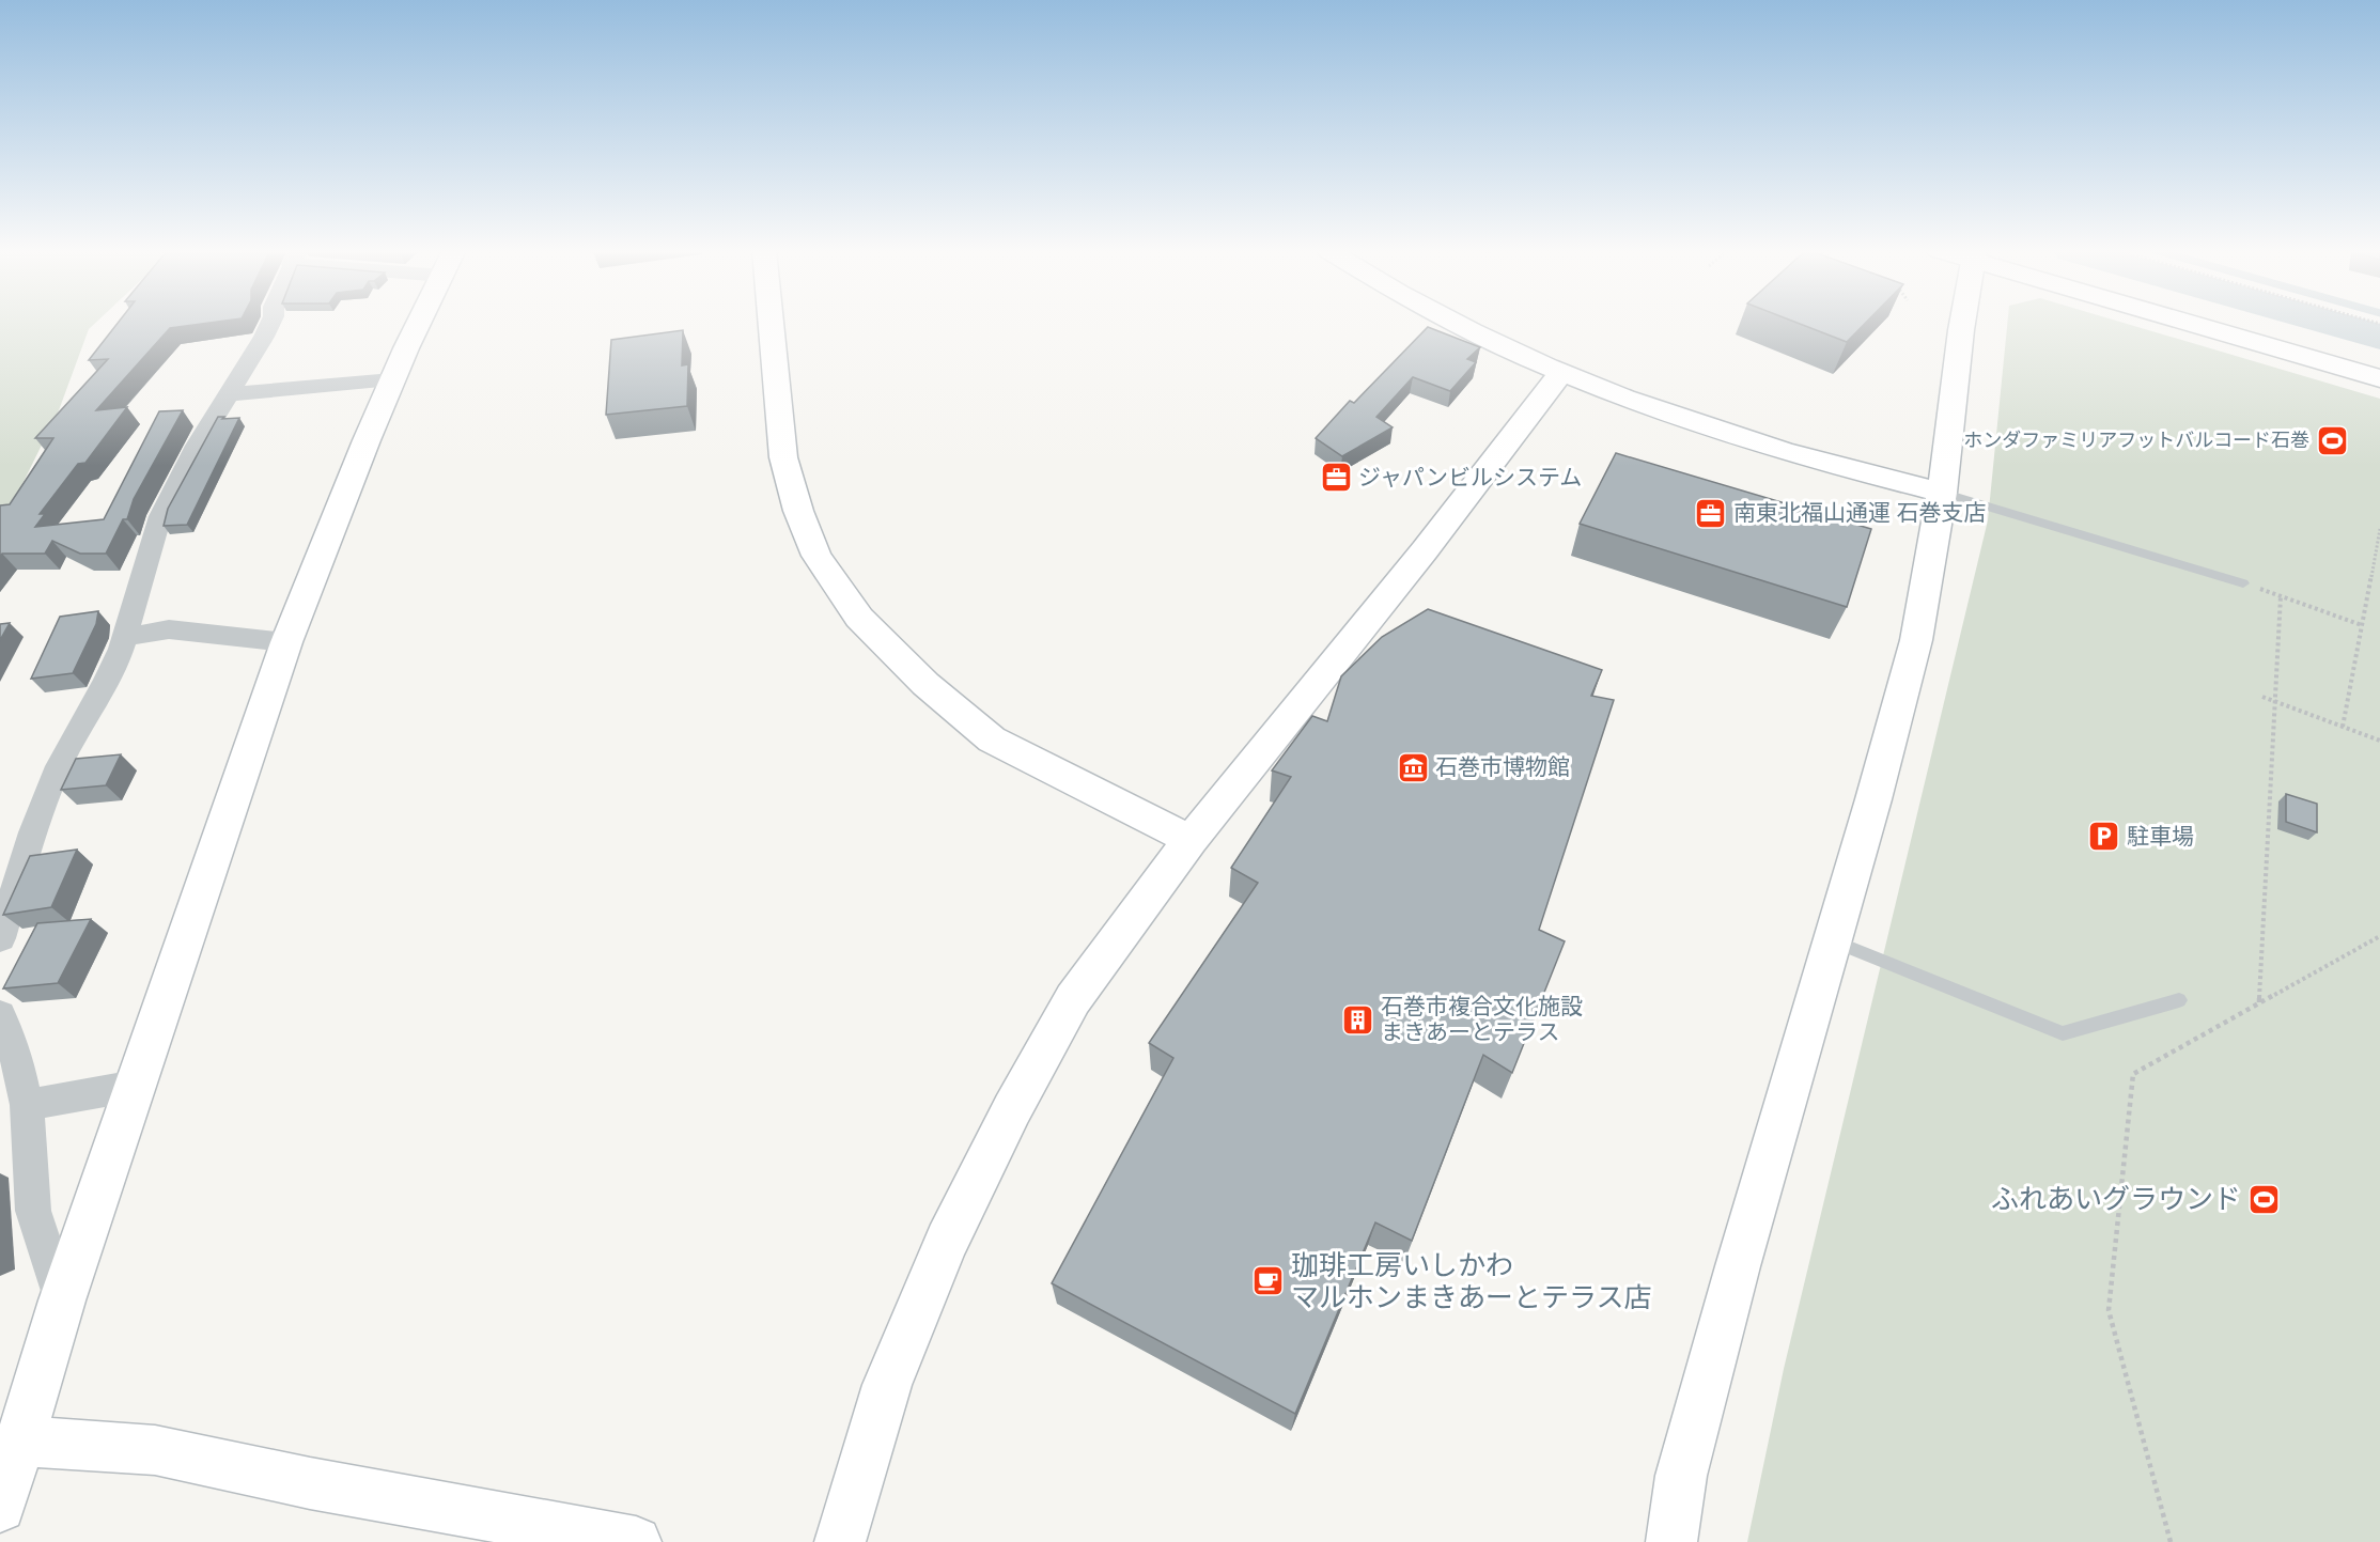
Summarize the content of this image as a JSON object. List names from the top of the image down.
{
  "places": {
    "sports": ["ホンダファミリアフットバルコード石巻", "ふれあいグラウンド"],
    "office": ["ジャパンビルシステム", "南東北福山通運 石巻支店"],
    "museum": ["石巻市博物館"],
    "parking": ["駐車場"],
    "building": ["石巻市複合文化施設 まきあーとテラス"],
    "cafe": ["珈琲工房いしかわ マルホンまきあーとテラス店"]
  }
}
